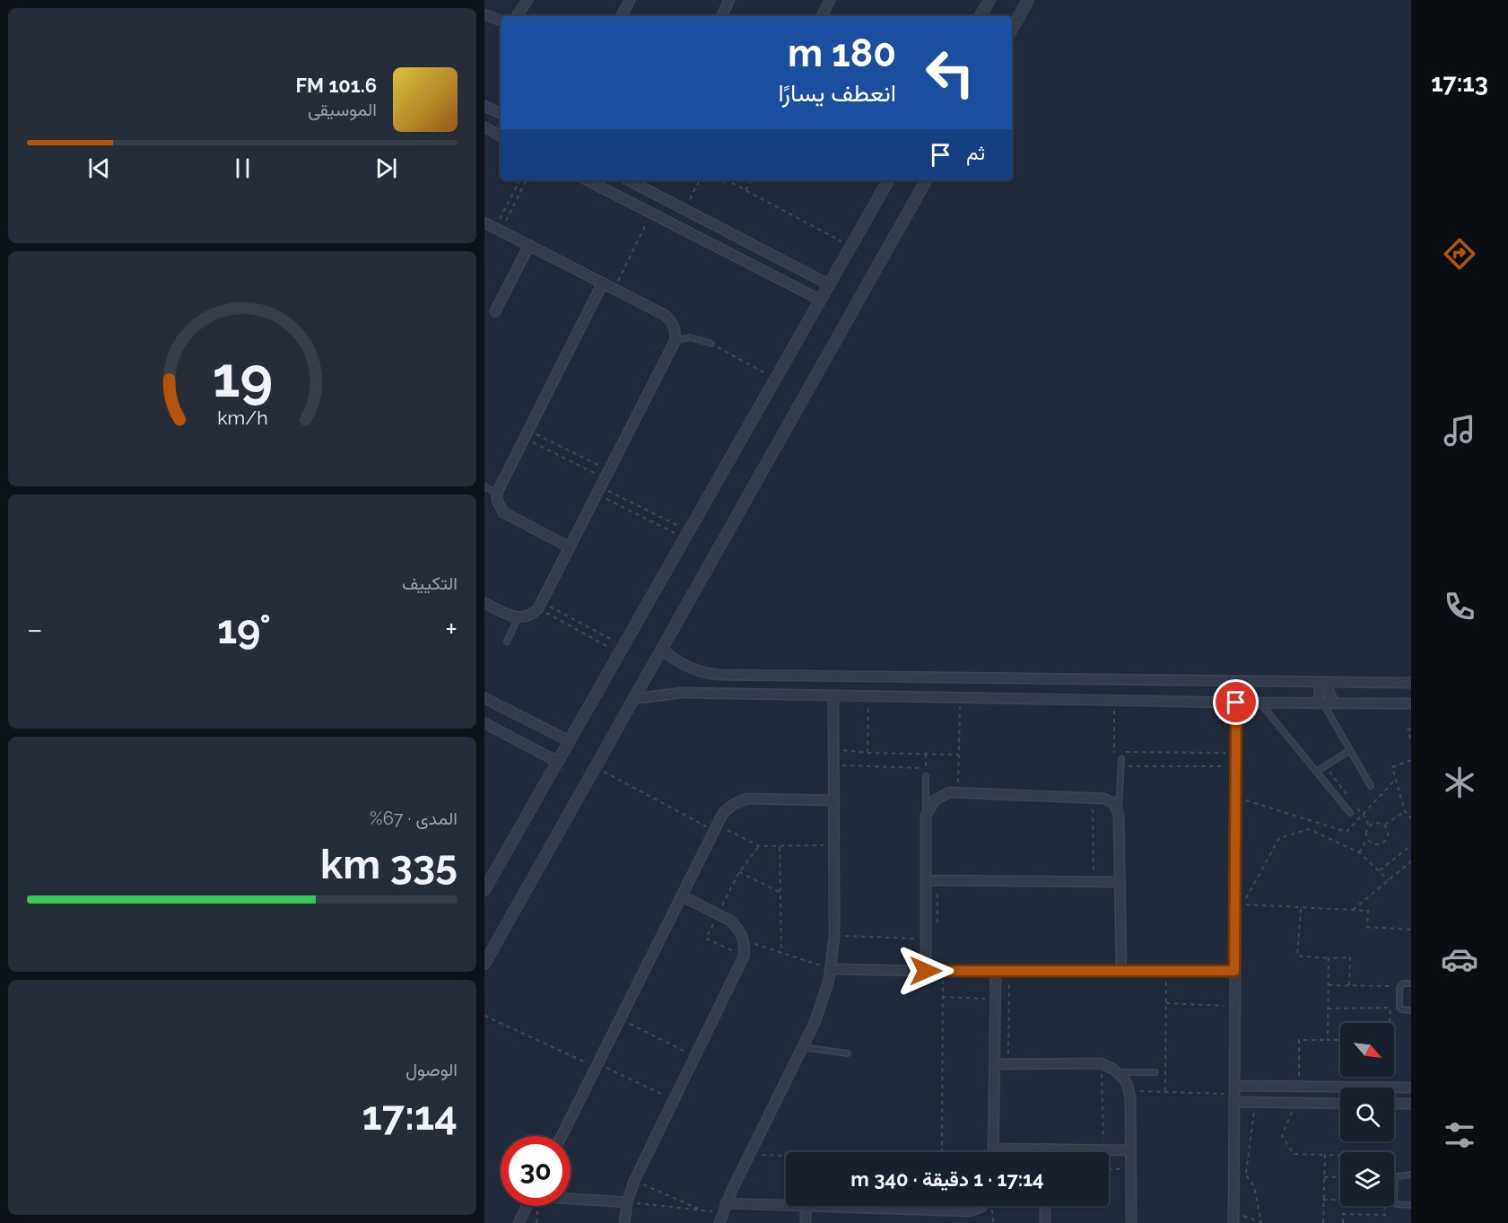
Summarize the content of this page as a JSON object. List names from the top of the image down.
{
  "north": "bottom right",
  "page": {
    "tabs": "17:13",
    "turn": ["180 m", "انعطف يسارًا"],
    "song": ["101.6 FM", "الموسيقى"],
    "then": "ثم",
    "tile": [
      "التكييف",
      ["المدى · 67%", "335 km"],
      ["الوصول", "17:14"]
    ],
    "heat": ["−", "19°", "+"],
    "limit": "30",
    "trip": "17:14 · 1 دقيقة · 340 m",
    "gauge": ["19", "km/h"]
  }
}
